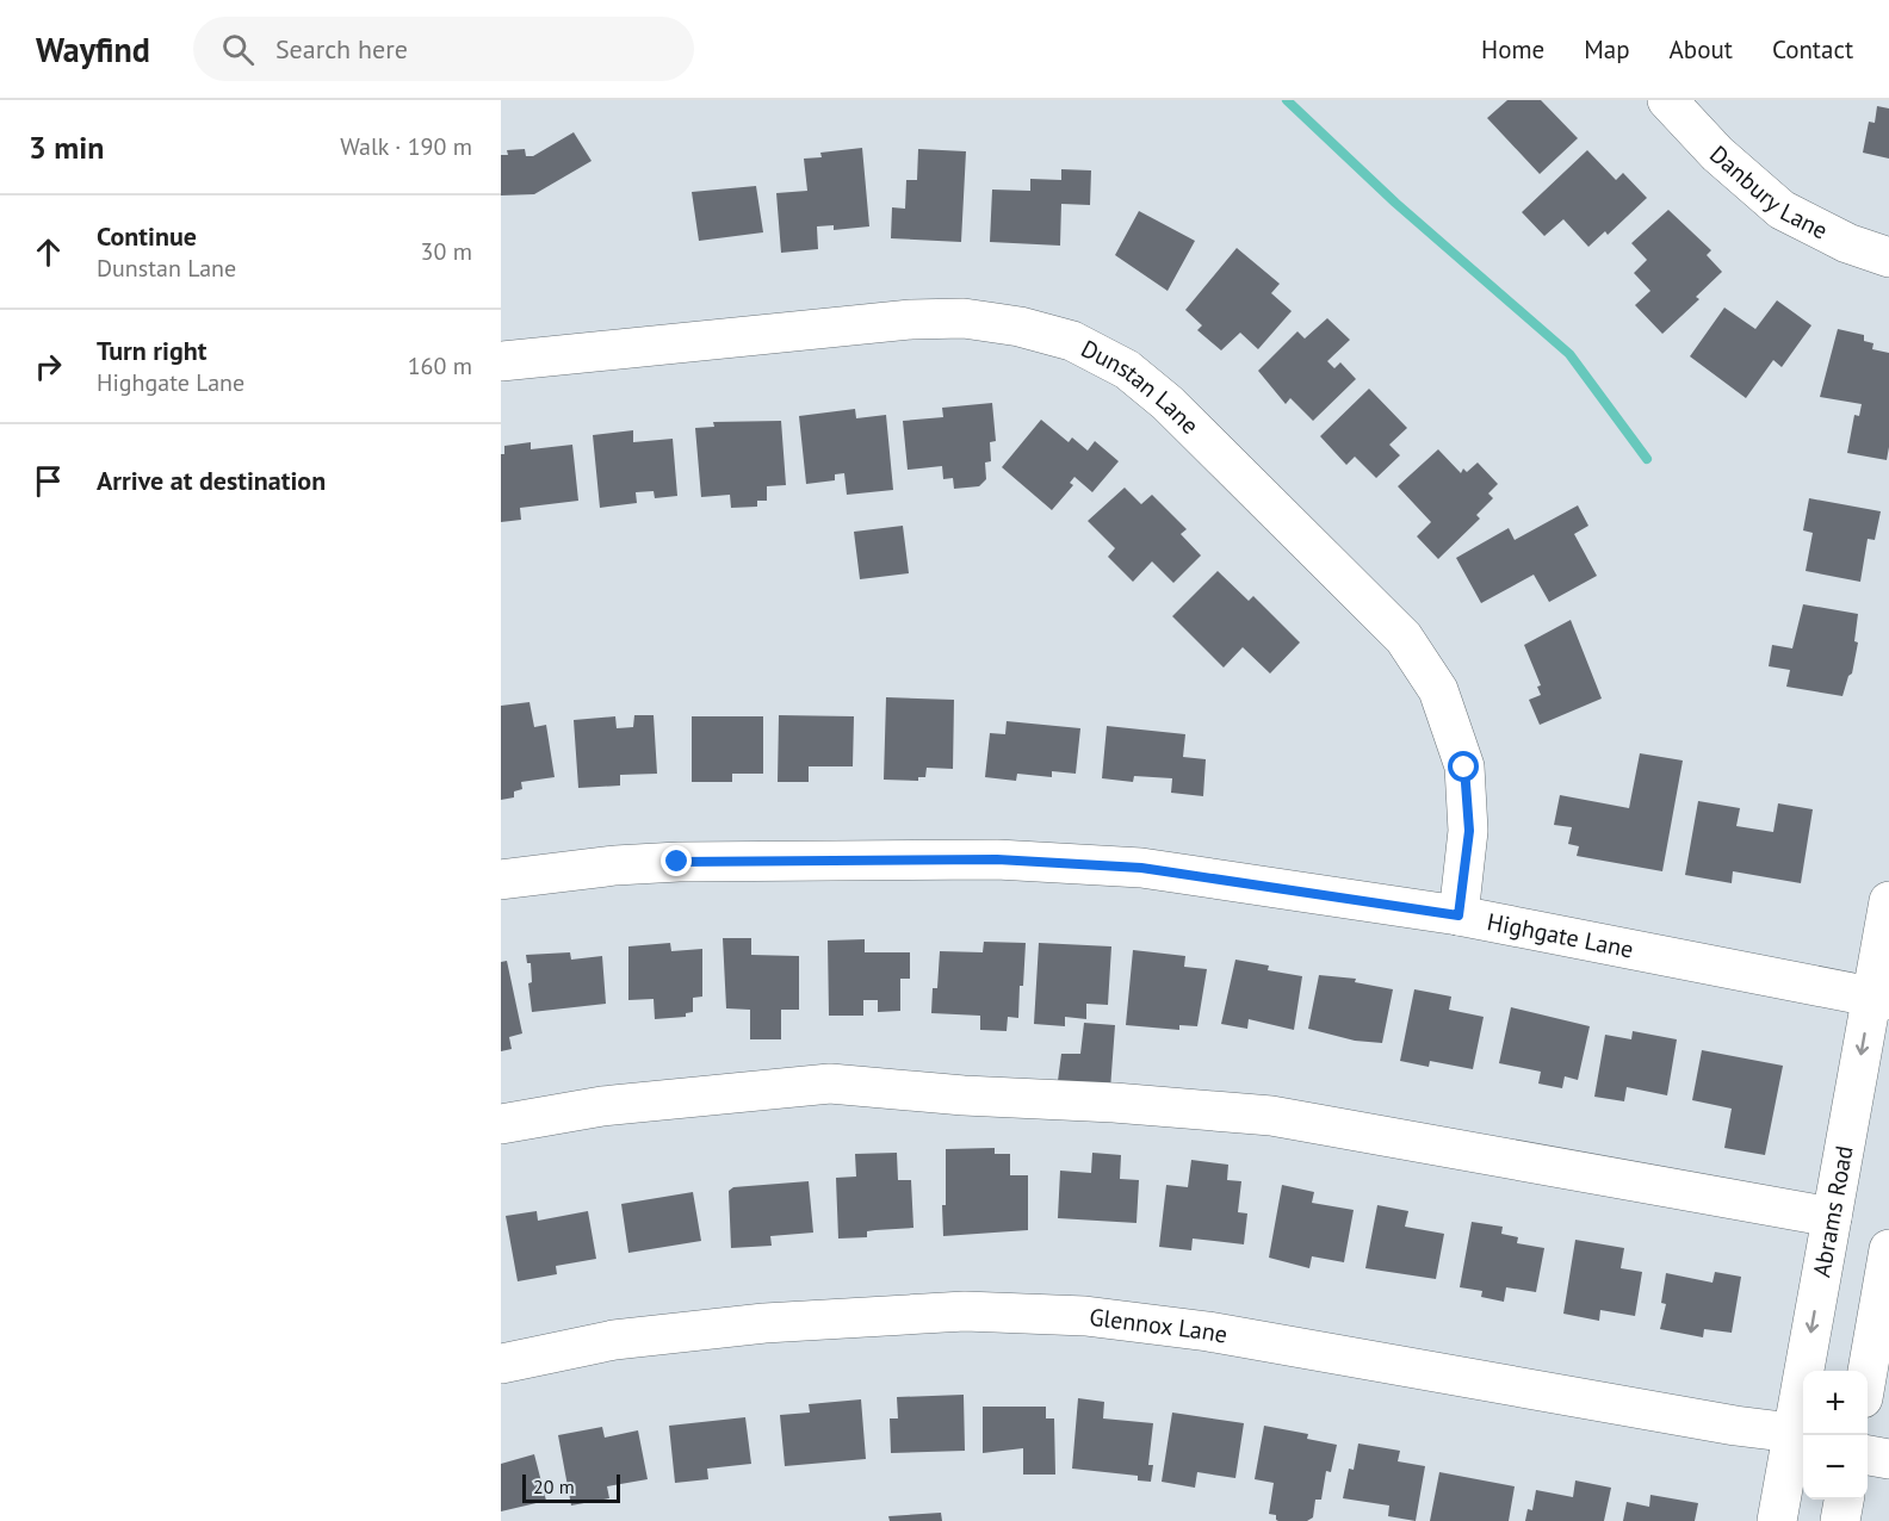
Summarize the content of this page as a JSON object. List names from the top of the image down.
{
  "streets": {
    "street": [
      "Danbury Lane",
      "Dunstan Lane",
      "Highgate Lane",
      "Abrams Road",
      "Glennox Lane"
    ]
  },
  "crossings": [
    ["Dunstan Lane", "Highgate Lane"],
    ["Highgate Lane", "Abrams Road"],
    ["Abrams Road", "Glennox Lane"]
  ],
  "one_way": ["Abrams Road"],
  "scale_bar": "20 m",
  "page": {
    "header": "Wayfind",
    "search": "Search here",
    "nav": [
      "Home",
      "Map",
      "About",
      "Contact"
    ],
    "heading": ["3 min", "Walk · 190 m"],
    "list": [
      ["Continue", "Dunstan Lane", "30 m"],
      ["Turn right", "Highgate Lane", "160 m"],
      "Arrive at destination"
    ],
    "map_buttons": ["+", "−"],
    "scale": "20 m"
  }
}
